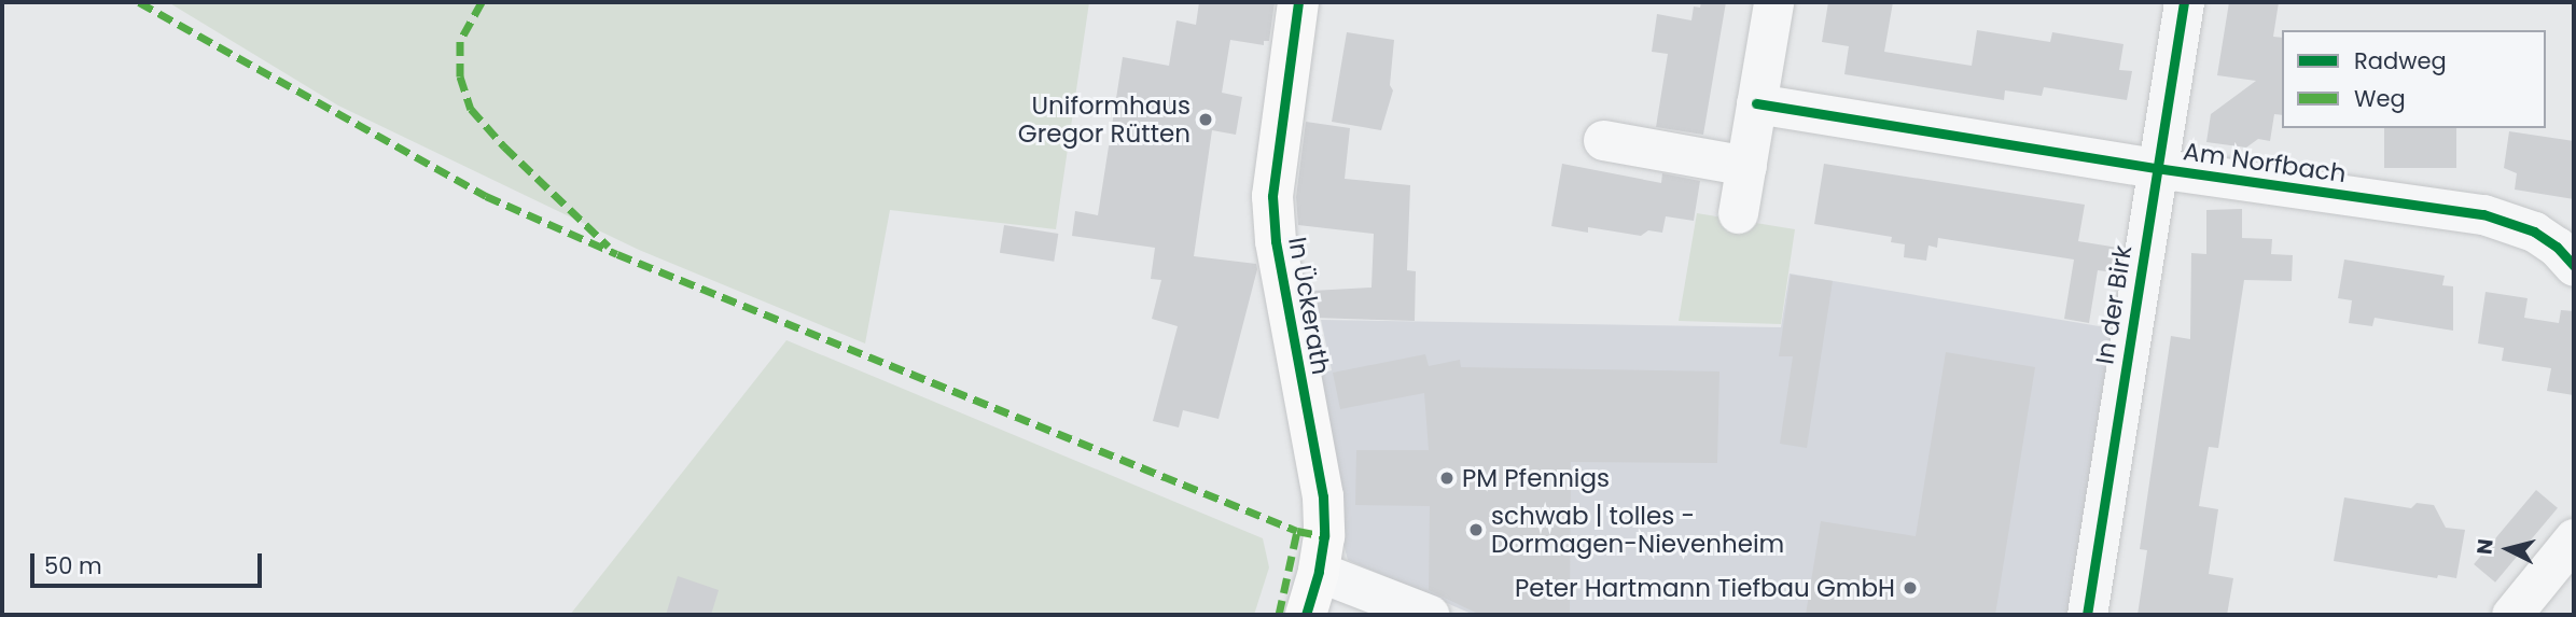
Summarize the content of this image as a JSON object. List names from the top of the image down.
{
  "streets": {
    "main road": ["In Ückerath"],
    "street": ["Am Norfbach", "In der Birk"]
  },
  "crossings": [
    ["Am Norfbach", "In der Birk"]
  ],
  "places": [
    "Uniformhaus Gregor Rütten",
    "PM Pfennigs",
    "schwab | tolles - Dormagen-Nievenheim",
    "Peter Hartmann Tiefbau GmbH"
  ],
  "legend": ["Radweg", "Weg"],
  "scale_bar": "50 m",
  "north": "left"
}
